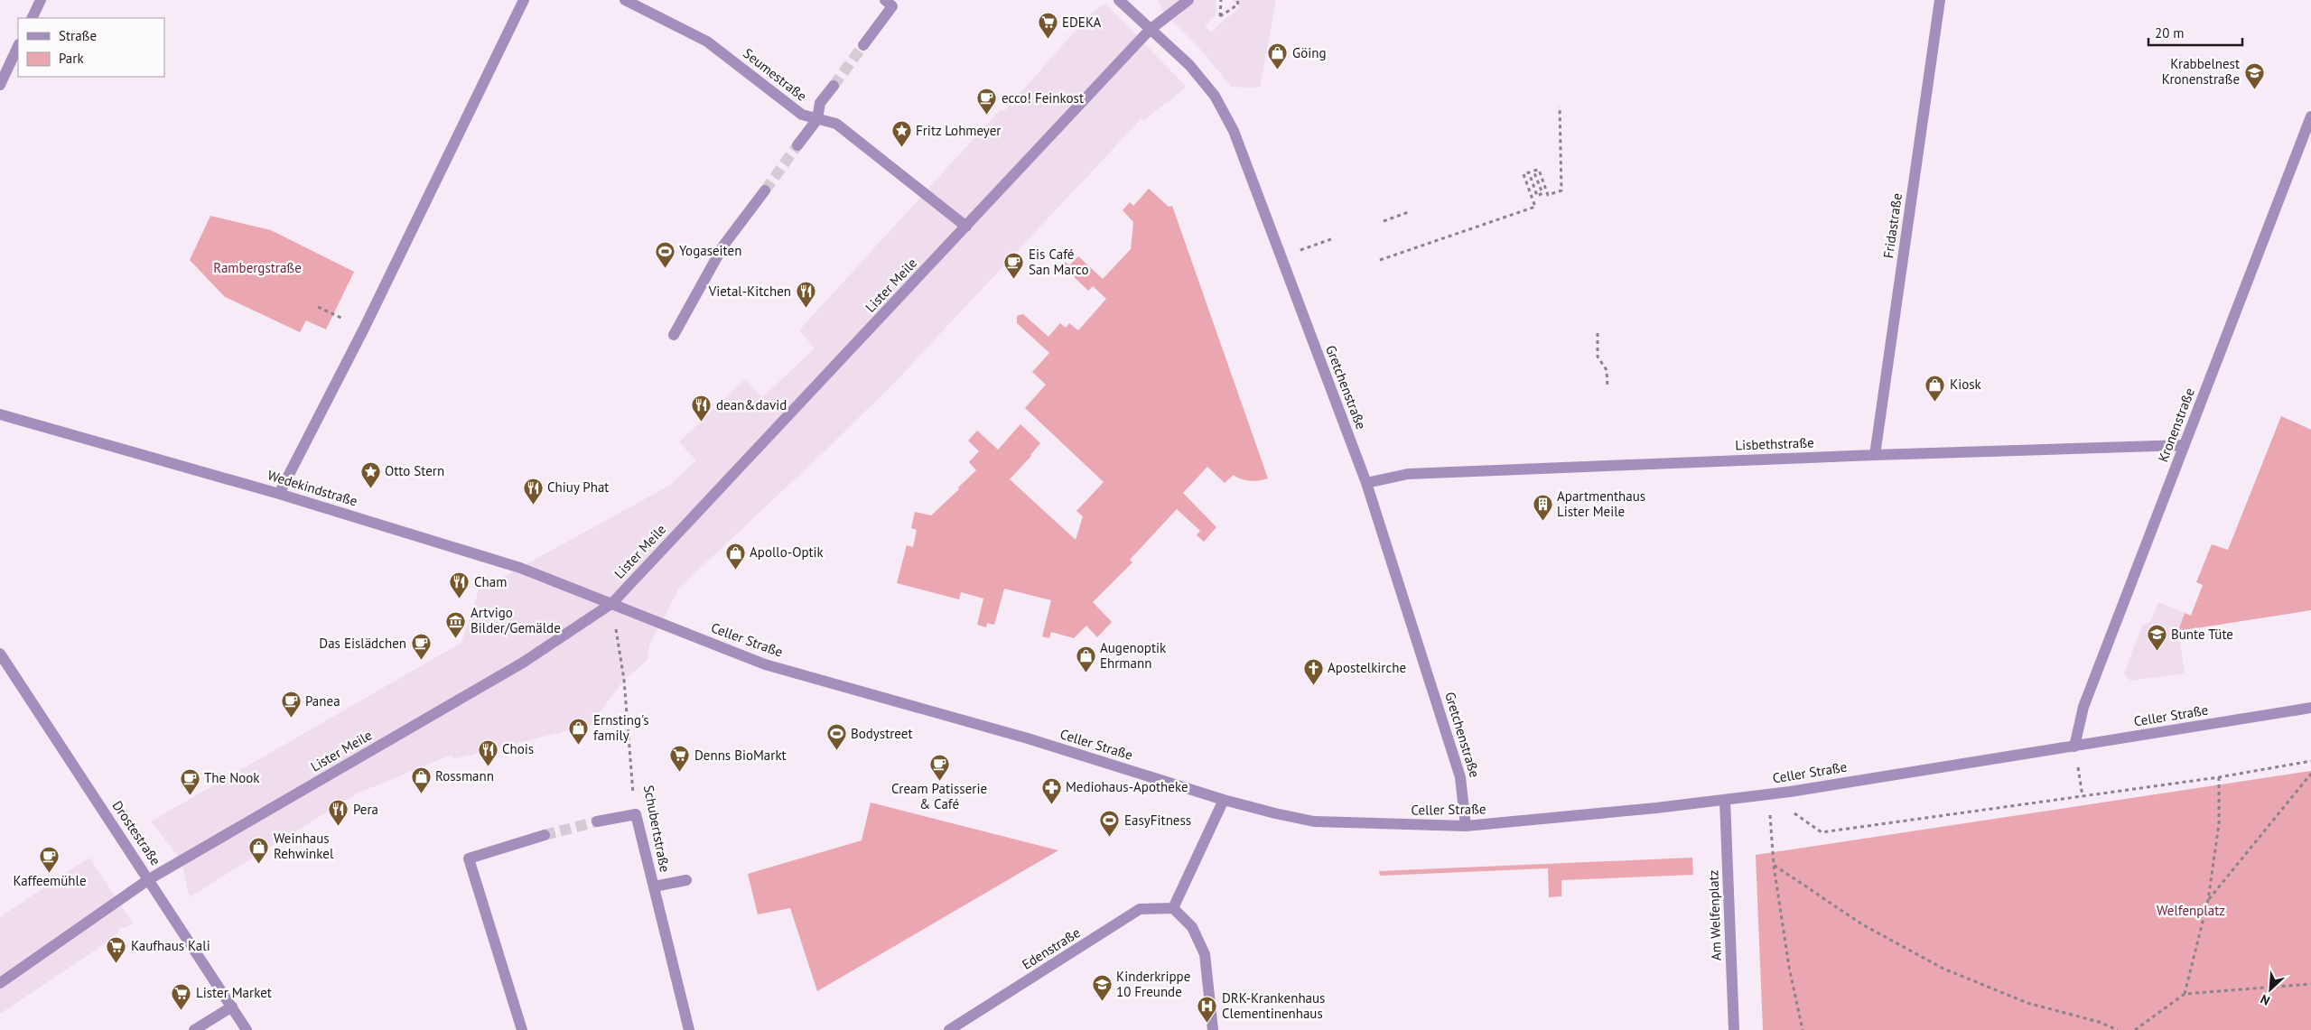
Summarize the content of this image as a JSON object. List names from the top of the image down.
{
  "streets": {
    "street": [
      "Seumestraße",
      "Fridastraße",
      "Lister Meile",
      "Gretchenstraße",
      "Kronenstraße",
      "Lisbethstraße",
      "Wedekindstraße",
      "Celler Straße",
      "Schubertstraße",
      "Drostestraße",
      "Am Welfenplatz",
      "Edenstraße"
    ]
  },
  "crossings": [
    ["Seumestraße", "Lister Meile"],
    ["Fridastraße", "Lisbethstraße"],
    ["Lister Meile", "Gretchenstraße"],
    ["Lister Meile", "Wedekindstraße"],
    ["Lister Meile", "Celler Straße"],
    ["Lister Meile", "Schubertstraße"],
    ["Lister Meile", "Drostestraße"],
    ["Gretchenstraße", "Lisbethstraße"],
    ["Gretchenstraße", "Celler Straße"],
    ["Kronenstraße", "Lisbethstraße"],
    ["Kronenstraße", "Celler Straße"],
    ["Wedekindstraße", "Celler Straße"],
    ["Wedekindstraße", "Schubertstraße"],
    ["Celler Straße", "Schubertstraße"],
    ["Celler Straße", "Am Welfenplatz"]
  ],
  "parks": ["Rambergstraße", "Welfenplatz"],
  "places": {
    "supermarket": [
      "EDEKA",
      "Denns BioMarkt",
      "Kaufhaus Kali",
      "Lister Market"
    ],
    "shop": [
      "Göing",
      "Kiosk",
      "Apollo-Optik",
      "Augenoptik Ehrmann",
      "Ernsting's family",
      "Rossmann",
      "Weinhaus Rehwinkel"
    ],
    "school or university": ["Krabbelnest Kronenstraße", "Bunte Tüte", "Kinderkrippe 10 Freunde"],
    "cafe": [
      "ecco! Feinkost",
      "Eis Café San Marco",
      "Das Eislädchen",
      "Panea",
      "Cream Patisserie & Café",
      "The Nook",
      "Kaffeemühle"
    ],
    "place": ["Fritz Lohmeyer", "Otto Stern"],
    "sports": ["Yogaseiten", "Bodystreet", "EasyFitness"],
    "restaurant": [
      "Vietal-Kitchen",
      "dean&david",
      "Chiuy Phat",
      "Cham",
      "Chois",
      "Pera"
    ],
    "building": ["Apartmenthaus Lister Meile"],
    "museum": ["Artvigo Bilder/Gemälde"],
    "church": ["Apostelkirche"],
    "pharmacy": ["Mediohaus-Apotheke"],
    "hospital": ["DRK-Krankenhaus Clementinenhaus"]
  },
  "legend": ["Straße", "Park"],
  "scale_bar": "20 m",
  "north": "bottom left"
}
